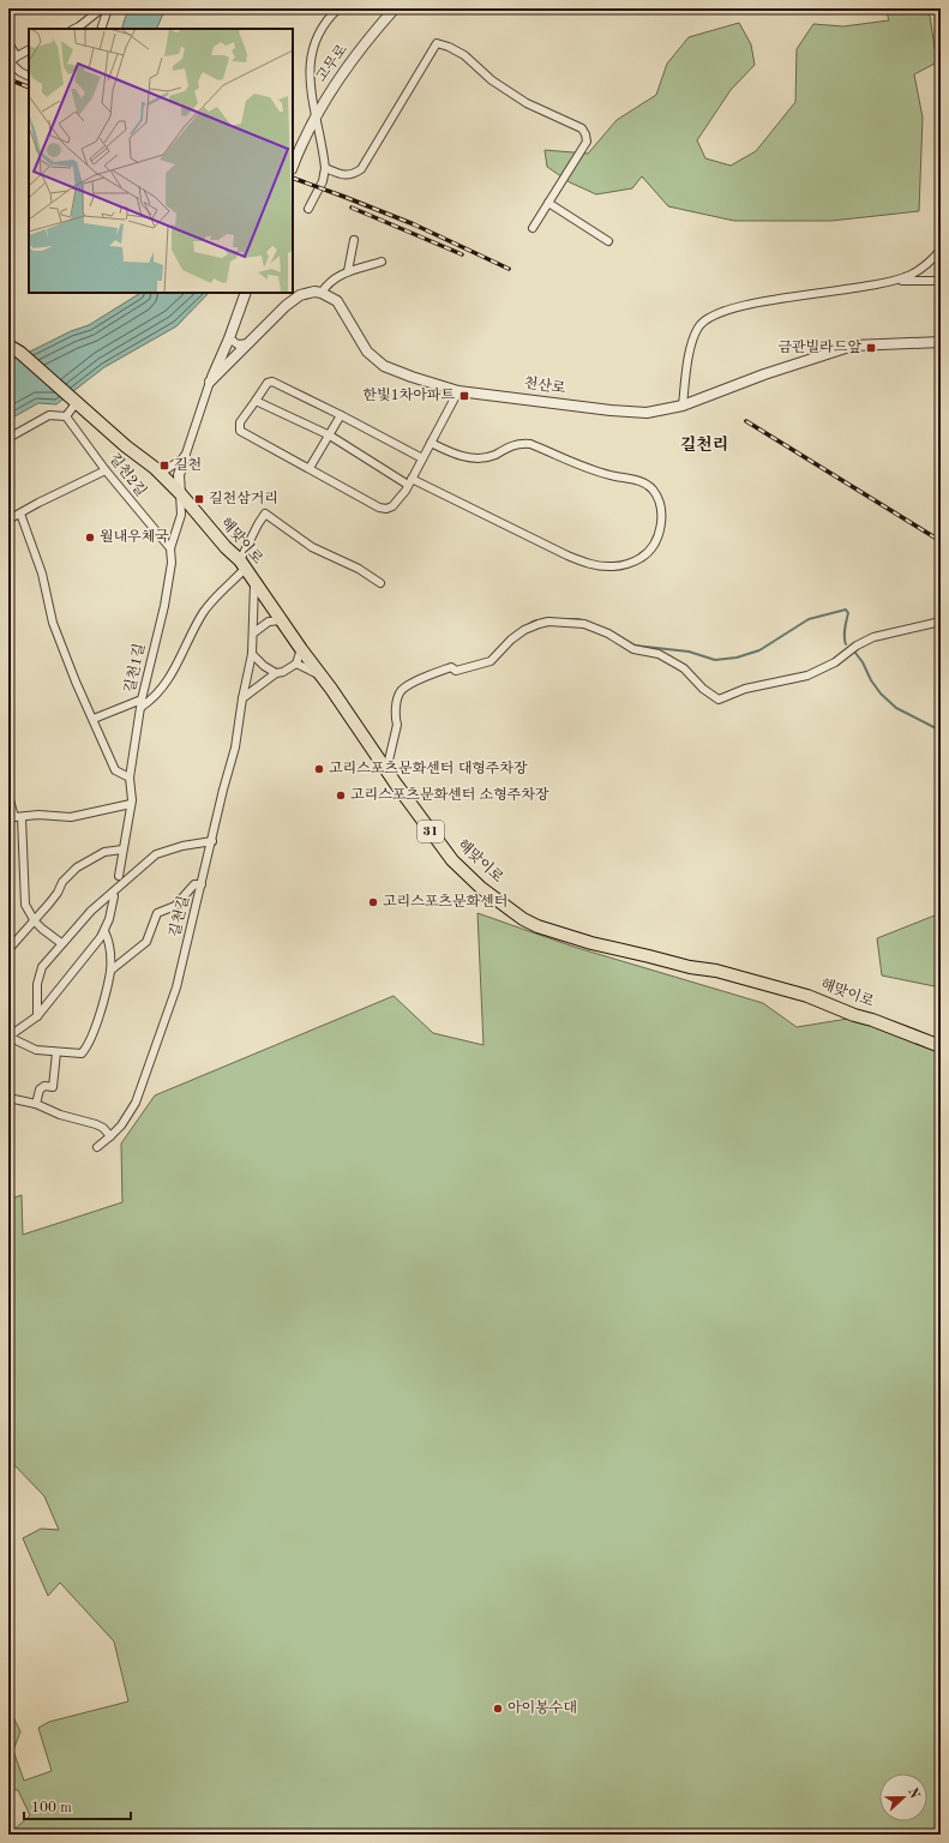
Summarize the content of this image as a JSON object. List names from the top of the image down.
{
  "streets": {
    "main road": ["해맞이로", "31"],
    "street": [
      "고무로",
      "천산로",
      "길천2길",
      "길천1길",
      "길천길"
    ]
  },
  "crossings": [
    ["길천2길", "길천1길"],
    ["해맞이로", "길천1길"],
    ["해맞이로", "31"],
    ["해맞이로", "길천길"]
  ],
  "districts": ["길천리"],
  "places": {
    "transit": [
      "금관빌라드앞",
      "한빛1차아파트",
      "길천",
      "길천삼거리"
    ],
    "other": [
      "월내우체국",
      "고리스포츠문화센터 대형주차장",
      "고리스포츠문화센터 소형주차장",
      "고리스포츠문화센터",
      "아이봉수대"
    ]
  },
  "scale_bar": "100 m",
  "north": "right"
}
